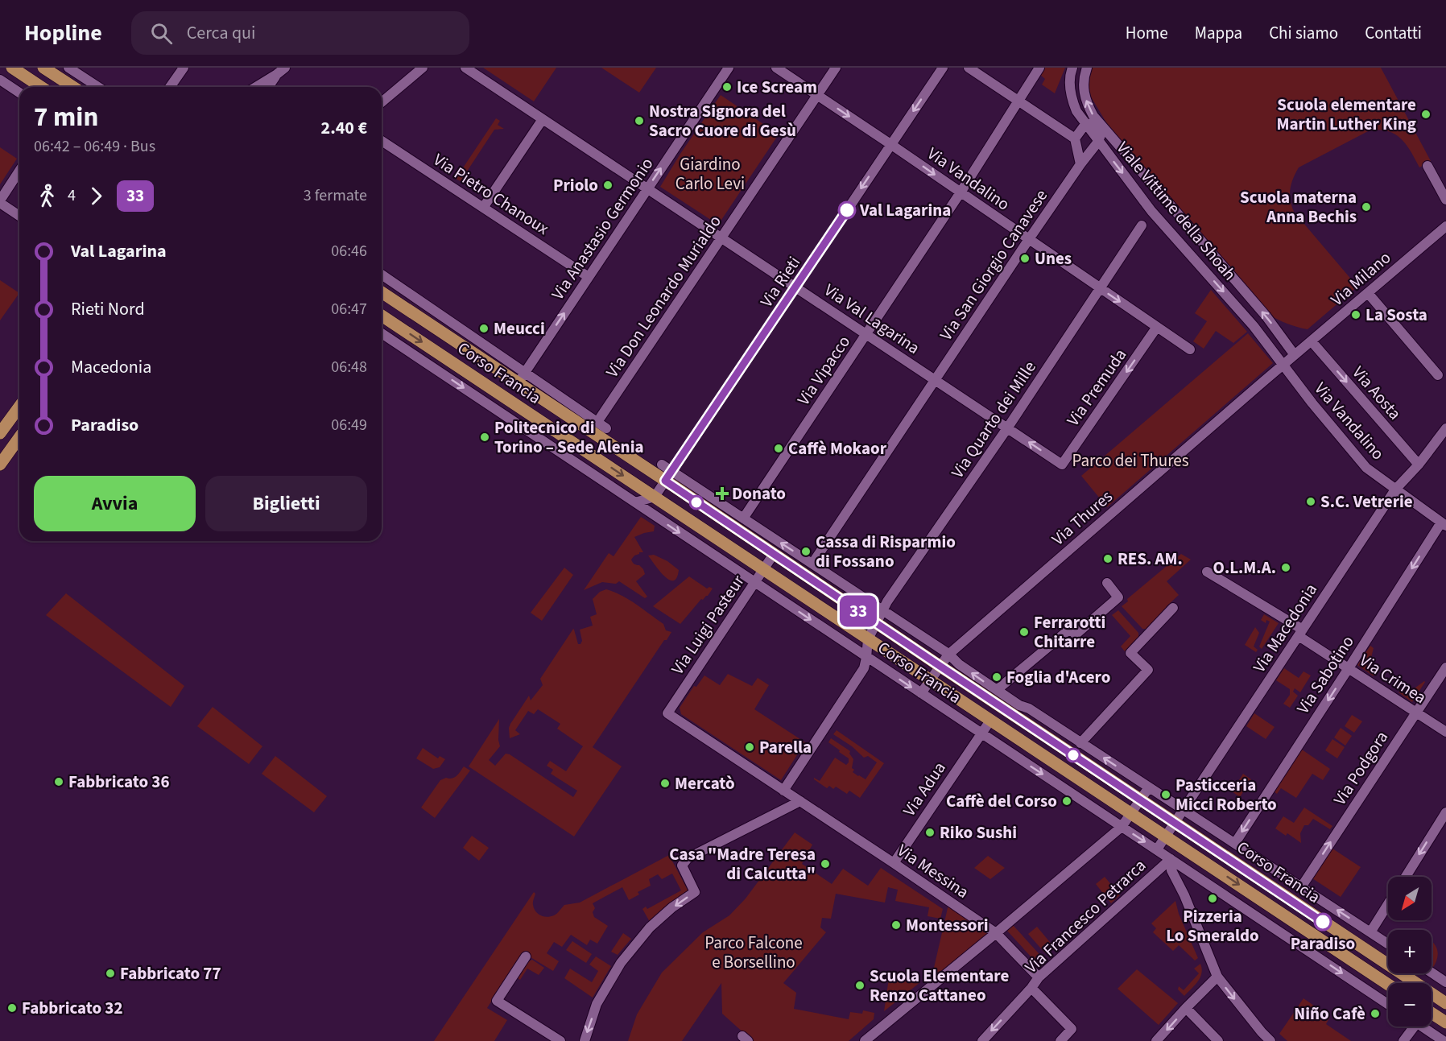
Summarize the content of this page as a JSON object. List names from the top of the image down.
{
  "streets": {
    "main road": ["Corso Francia"],
    "street": [
      "Via Vandalino",
      "Via Pietro Chanoux",
      "Viale Vittime della Shoah",
      "Via Anastasio Germonio",
      "Via San Giorgio Canavese",
      "Via Milano",
      "Via Rieti",
      "Via Don Leonardo Murialdo",
      "Via Val Lagarina",
      "Via Vipacco",
      "Via Premuda",
      "Via Aosta",
      "Via Quarto dei Mille",
      "Via Thures",
      "Via Luigi Pasteur",
      "Via Macedonia",
      "Via Sabotino",
      "Via Crimea",
      "Via Podgora",
      "Via Adua",
      "Via Messina",
      "Via Francesco Petrarca"
    ]
  },
  "crossings": [
    ["Via Vandalino", "Viale Vittime della Shoah"],
    ["Via Vandalino", "Via San Giorgio Canavese"],
    ["Via Vandalino", "Via Rieti"],
    ["Via Vandalino", "Via Don Leonardo Murialdo"],
    ["Via Vandalino", "Via Vipacco"],
    ["Via Vandalino", "Via Premuda"],
    ["Via Vandalino", "Via Quarto dei Mille"],
    ["Via Vandalino", "Via Thures"],
    ["Via Vandalino", "Via Macedonia"],
    ["Via Vandalino", "Via Sabotino"],
    ["Via Pietro Chanoux", "Via Anastasio Germonio"],
    ["Viale Vittime della Shoah", "Via San Giorgio Canavese"],
    ["Viale Vittime della Shoah", "Via Milano"],
    ["Viale Vittime della Shoah", "Via Thures"],
    ["Via Anastasio Germonio", "Via Val Lagarina"],
    ["Via Anastasio Germonio", "Corso Francia"],
    ["Via San Giorgio Canavese", "Via Val Lagarina"],
    ["Via San Giorgio Canavese", "Corso Francia"],
    ["Via Milano", "Via Aosta"],
    ["Via Milano", "Via Thures"],
    ["Via Rieti", "Via Val Lagarina"],
    ["Via Rieti", "Corso Francia"],
    ["Via Don Leonardo Murialdo", "Via Val Lagarina"],
    ["Via Don Leonardo Murialdo", "Corso Francia"],
    ["Via Val Lagarina", "Via Vipacco"],
    ["Via Val Lagarina", "Via Premuda"],
    ["Via Val Lagarina", "Via Quarto dei Mille"],
    ["Via Vipacco", "Corso Francia"],
    ["Corso Francia", "Via Quarto dei Mille"],
    ["Corso Francia", "Via Thures"],
    ["Corso Francia", "Via Luigi Pasteur"],
    ["Corso Francia", "Via Macedonia"],
    ["Corso Francia", "Via Sabotino"],
    ["Corso Francia", "Via Podgora"],
    ["Corso Francia", "Via Adua"],
    ["Corso Francia", "Via Francesco Petrarca"],
    ["Via Aosta", "Via Macedonia"],
    ["Via Luigi Pasteur", "Via Messina"],
    ["Via Macedonia", "Via Crimea"],
    ["Via Sabotino", "Via Crimea"],
    ["Via Crimea", "Via Podgora"],
    ["Via Adua", "Via Messina"],
    ["Via Messina", "Via Francesco Petrarca"]
  ],
  "one_way": [
    "Via Anastasio Germonio",
    "Via Rieti",
    "Via Premuda",
    "Via Sabotino"
  ],
  "parks": ["Giardino Carlo Levi", "Parco dei Thures", "Parco Falcone e Borsellino"],
  "places": {
    "other": [
      "Ice Scream",
      "Scuola elementare Martin Luther King",
      "Nostra Signora del Sacro Cuore di Gesù",
      "Priolo",
      "Scuola materna Anna Bechis",
      "Val Lagarina",
      "Unes",
      "La Sosta",
      "Meucci",
      "Politecnico di Torino – Sede Alenia",
      "Caffè Mokaor",
      "S.C. Vetrerie",
      "Cassa di Risparmio di Fossano",
      "RES. AM.",
      "O.L.M.A.",
      "Ferrarotti Chitarre",
      "Foglia d'Acero",
      "Parella",
      "Fabbricato 36",
      "Mercatò",
      "Pasticceria Micci Roberto",
      "Caffè del Corso",
      "Riko Sushi",
      "Casa \"Madre Teresa di Calcutta\"",
      "Pizzeria Lo Smeraldo",
      "Paradiso",
      "Montessori",
      "Fabbricato 77",
      "Scuola Elementare Renzo Cattaneo",
      "Fabbricato 32",
      "Niño Cafè"
    ],
    "health": ["Donato"]
  },
  "lines": ["bus line 33"],
  "north": "bottom left",
  "page": {
    "header": "Hopline",
    "search": "Cerca qui",
    "nav": [
      "Home",
      "Mappa",
      "Chi siamo",
      "Contatti"
    ],
    "on_map": "33",
    "heading": ["7 min", "06:42 – 06:49 · Bus", "2.40 €"],
    "legs": ["4", "33", "3 fermate"],
    "list": [
      {
        "name": "Val Lagarina",
        "value": "06:46"
      },
      {
        "name": "Rieti Nord",
        "value": "06:47"
      },
      {
        "name": "Macedonia",
        "value": "06:48"
      },
      {
        "name": "Paradiso",
        "value": "06:49"
      }
    ],
    "buttons": ["Avvia", "Biglietti"],
    "map_buttons": ["+", "−"]
  }
}
